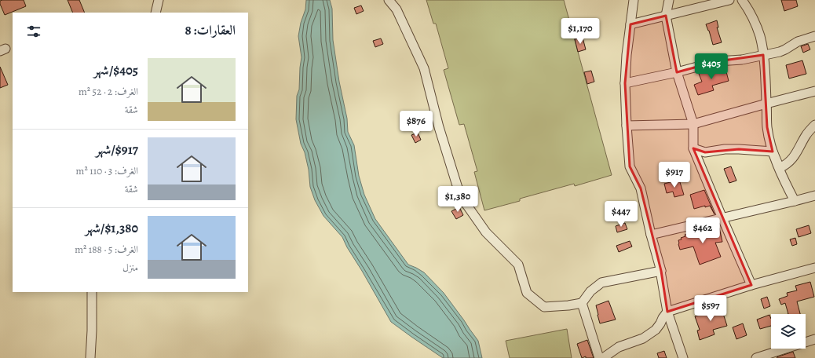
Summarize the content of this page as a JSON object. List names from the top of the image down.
{
  "page": {
    "heading": "العقارات: 8",
    "price": [
      "$1,170",
      "$405",
      "$876",
      "$917",
      "$1,380",
      "$447",
      "$462",
      "$597"
    ],
    "list": [
      {
        "name": "$405/شهر",
        "note": "الغرف: 2 · 52 m² · شقة"
      },
      {
        "name": "$917/شهر",
        "note": "الغرف: 3 · 110 m² · شقة"
      },
      {
        "name": "$1,380/شهر",
        "note": "الغرف: 5 · 188 m² · منزل"
      }
    ]
  }
}
